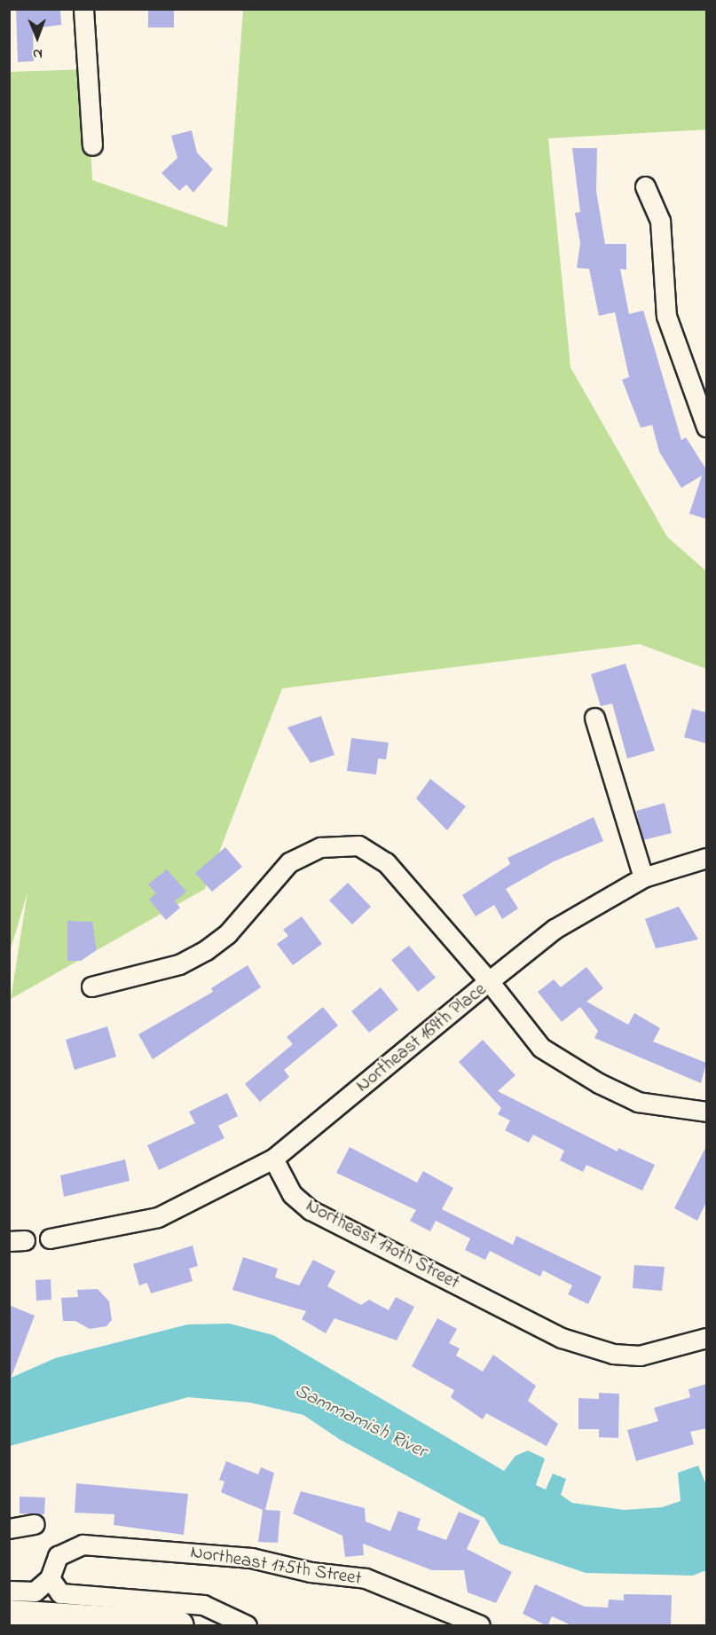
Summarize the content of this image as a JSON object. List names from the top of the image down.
{
  "streets": {
    "street": ["Northeast 169th Place", "Northeast 170th Street", "Northeast 175th Street"]
  },
  "crossings": [
    ["Northeast 169th Place", "Northeast 170th Street"]
  ],
  "water": ["Sammamish River"],
  "north": "bottom"
}
